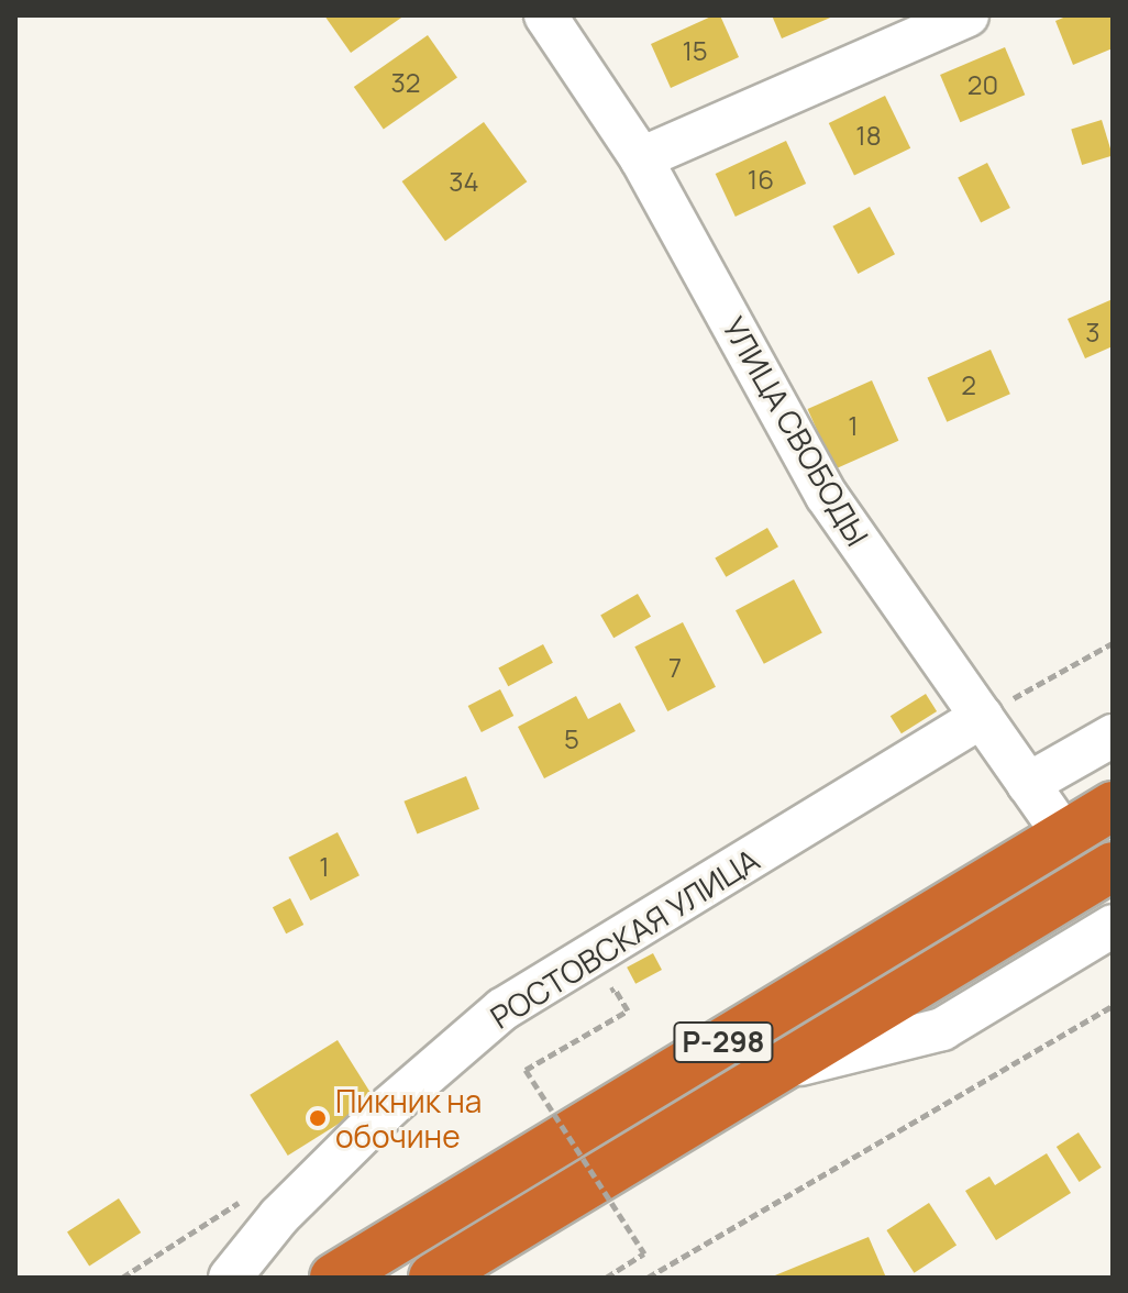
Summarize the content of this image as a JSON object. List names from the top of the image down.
{
  "streets": {
    "highway": ["Р-298"],
    "street": ["УЛИЦА СВОБОДЫ", "РОСТОВСКАЯ УЛИЦА"]
  },
  "crossings": [
    ["УЛИЦА СВОБОДЫ", "РОСТОВСКАЯ УЛИЦА"],
    ["УЛИЦА СВОБОДЫ", "Р-298"]
  ],
  "places": ["Пикник на обочине"],
  "house_numbers": [
    "15",
    "32",
    "20",
    "18",
    "16",
    "34",
    "3",
    "2",
    "1",
    "7",
    "5",
    "1"
  ]
}
